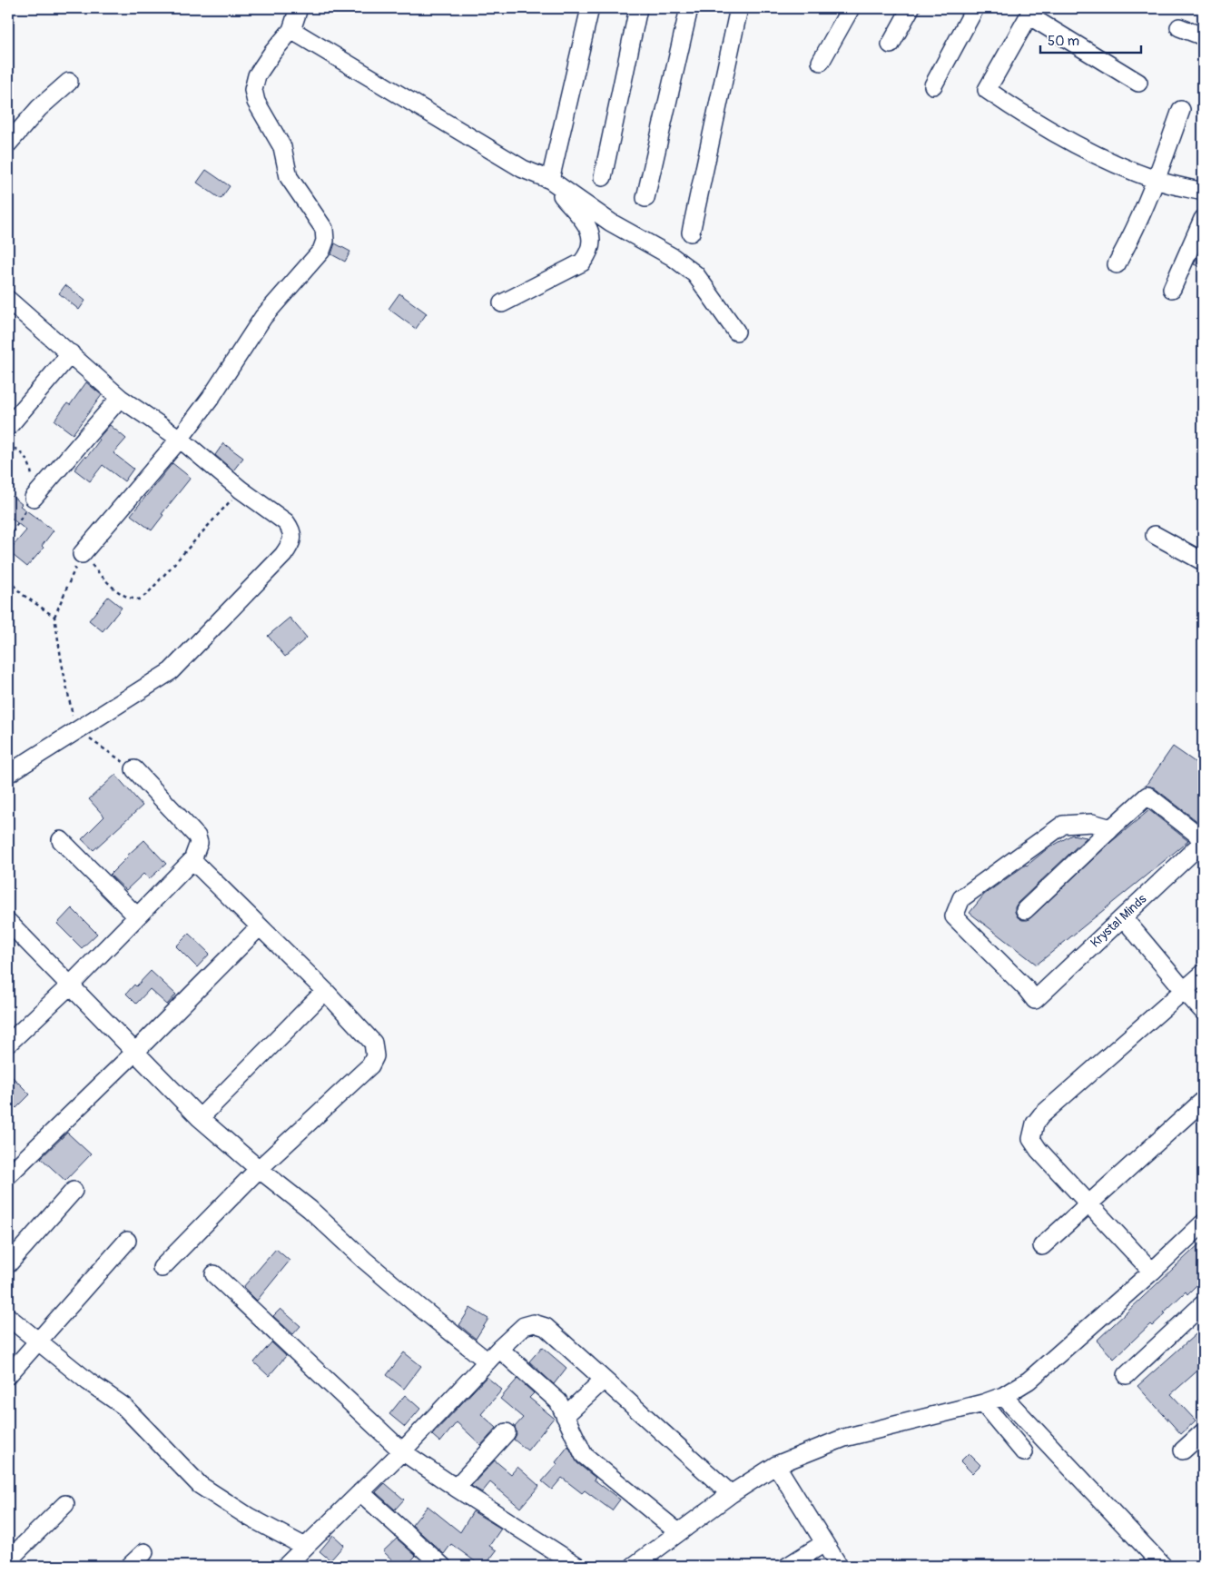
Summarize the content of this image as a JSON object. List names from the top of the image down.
{
  "streets": {
    "street": ["Krystal Minds"]
  },
  "scale_bar": "50 m"
}
